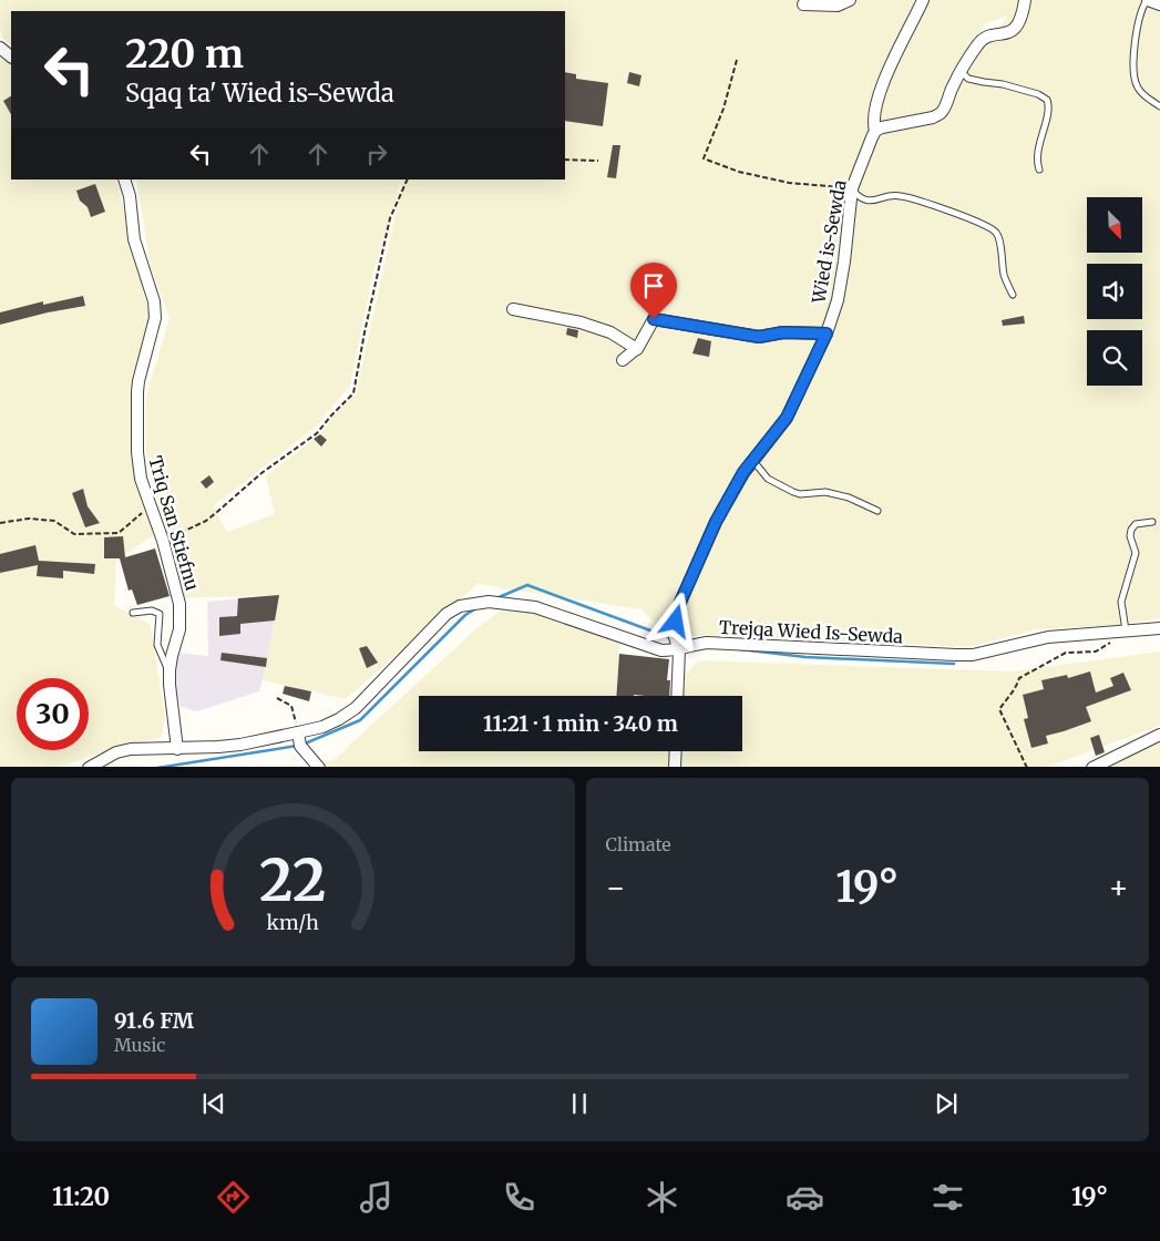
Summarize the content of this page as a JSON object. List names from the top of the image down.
{
  "streets": {
    "street": ["Wied is-Sewda", "Triq San Stiefnu", "Trejqa Wied Is-Sewda"]
  },
  "crossings": [
    ["Wied is-Sewda", "Trejqa Wied Is-Sewda"],
    ["Triq San Stiefnu", "Trejqa Wied Is-Sewda"]
  ],
  "north": "bottom right",
  "page": {
    "turn": ["220 m", "Sqaq ta' Wied is-Sewda"],
    "limit": "30",
    "trip": "11:21 · 1 min · 340 m",
    "tile": "Climate",
    "heat": ["−", "19°", "+"],
    "song": ["91.6 FM", "Music"],
    "tabs": ["11:20", "19°"],
    "gauge": ["22", "km/h"]
  }
}
